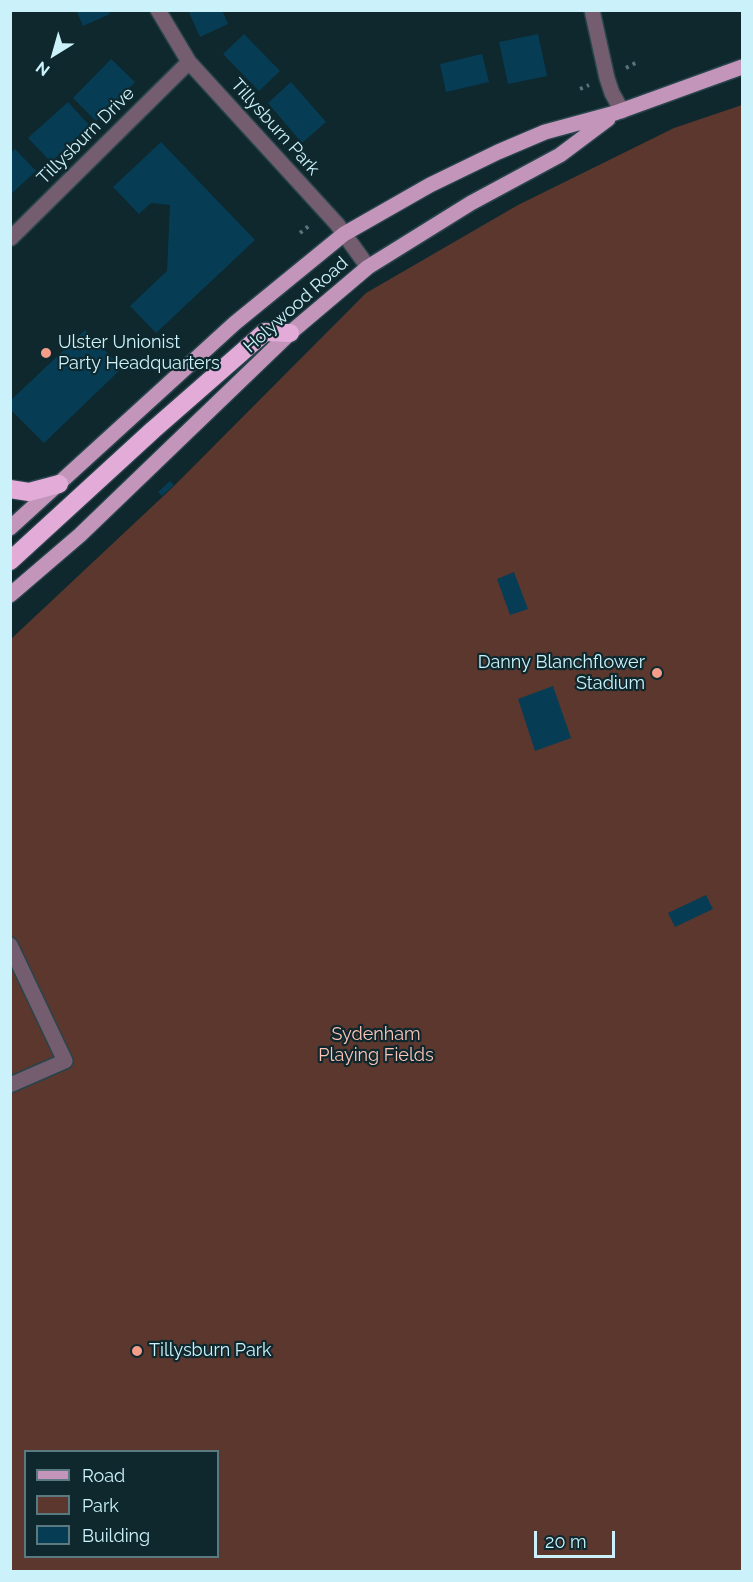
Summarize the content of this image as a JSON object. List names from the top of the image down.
{
  "streets": {
    "main road": ["Holywood Road"],
    "street": ["Tillysburn Park", "Tillysburn Drive"]
  },
  "crossings": [
    ["Tillysburn Park", "Tillysburn Drive"],
    ["Tillysburn Park", "Holywood Road"]
  ],
  "parks": ["Sydenham Playing Fields"],
  "places": ["Ulster Unionist Party Headquarters", "Danny Blanchflower Stadium", "Tillysburn Park"],
  "legend": ["Road", "Park", "Building"],
  "scale_bar": "20 m",
  "north": "bottom left"
}
